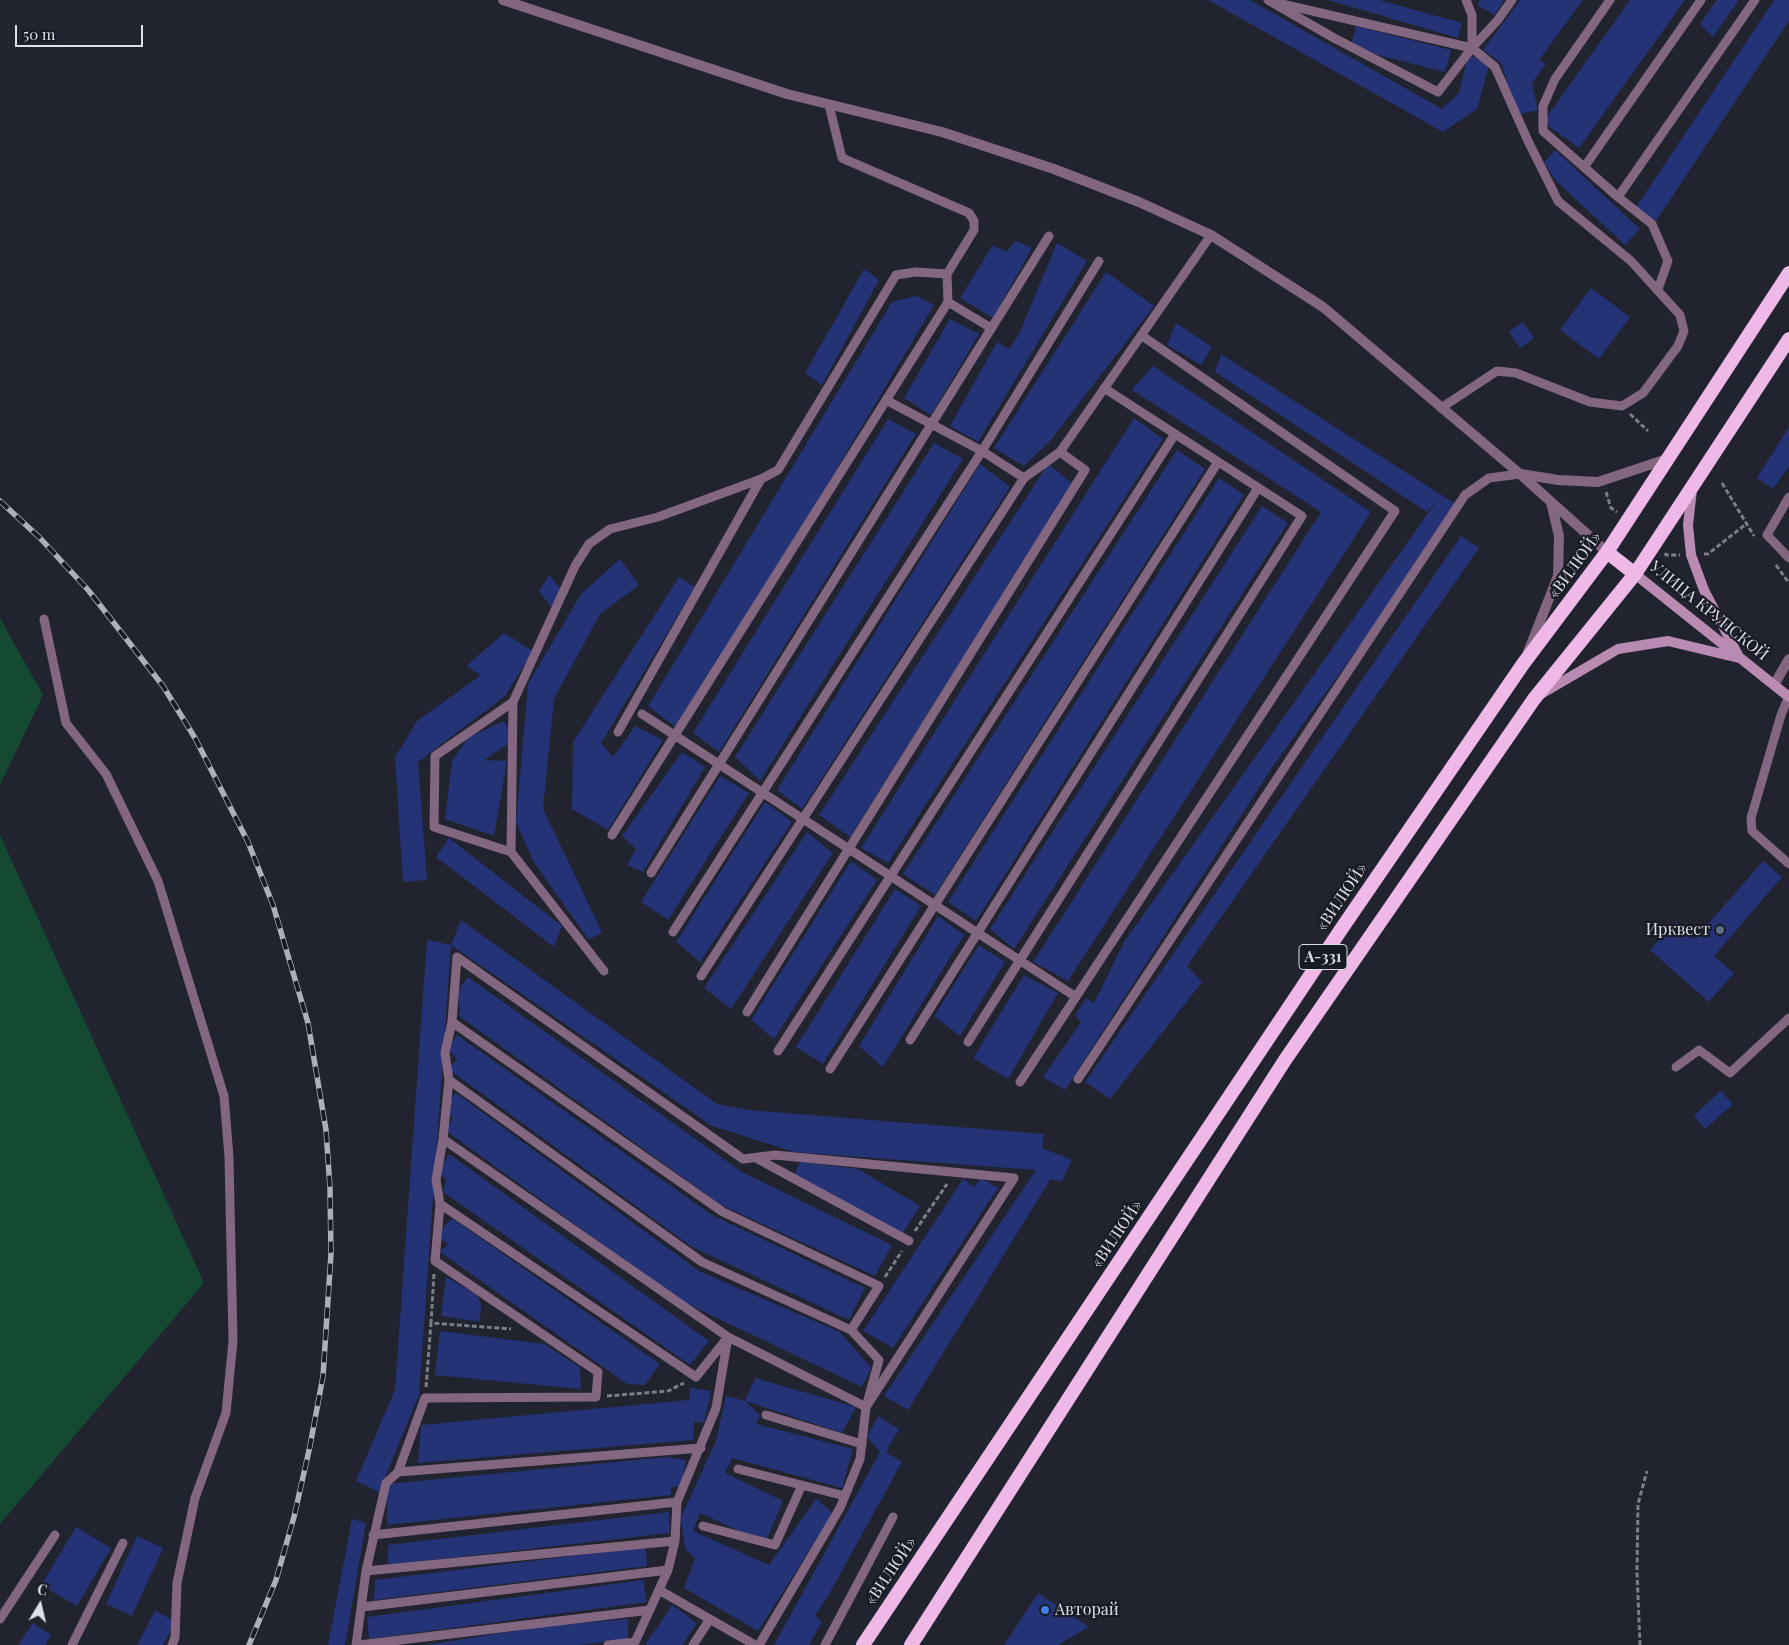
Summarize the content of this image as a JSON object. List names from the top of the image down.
{
  "streets": {
    "highway": ["«ВИЛЮЙ»", "УЛИЦА КРУПСКОЙ", "А-331"]
  },
  "crossings": [
    ["«ВИЛЮЙ»", "УЛИЦА КРУПСКОЙ"],
    ["УЛИЦА КРУПСКОЙ", "А-331"]
  ],
  "places": ["Ирквест", "Авторай"],
  "scale_bar": "50 m",
  "north": "top"
}
